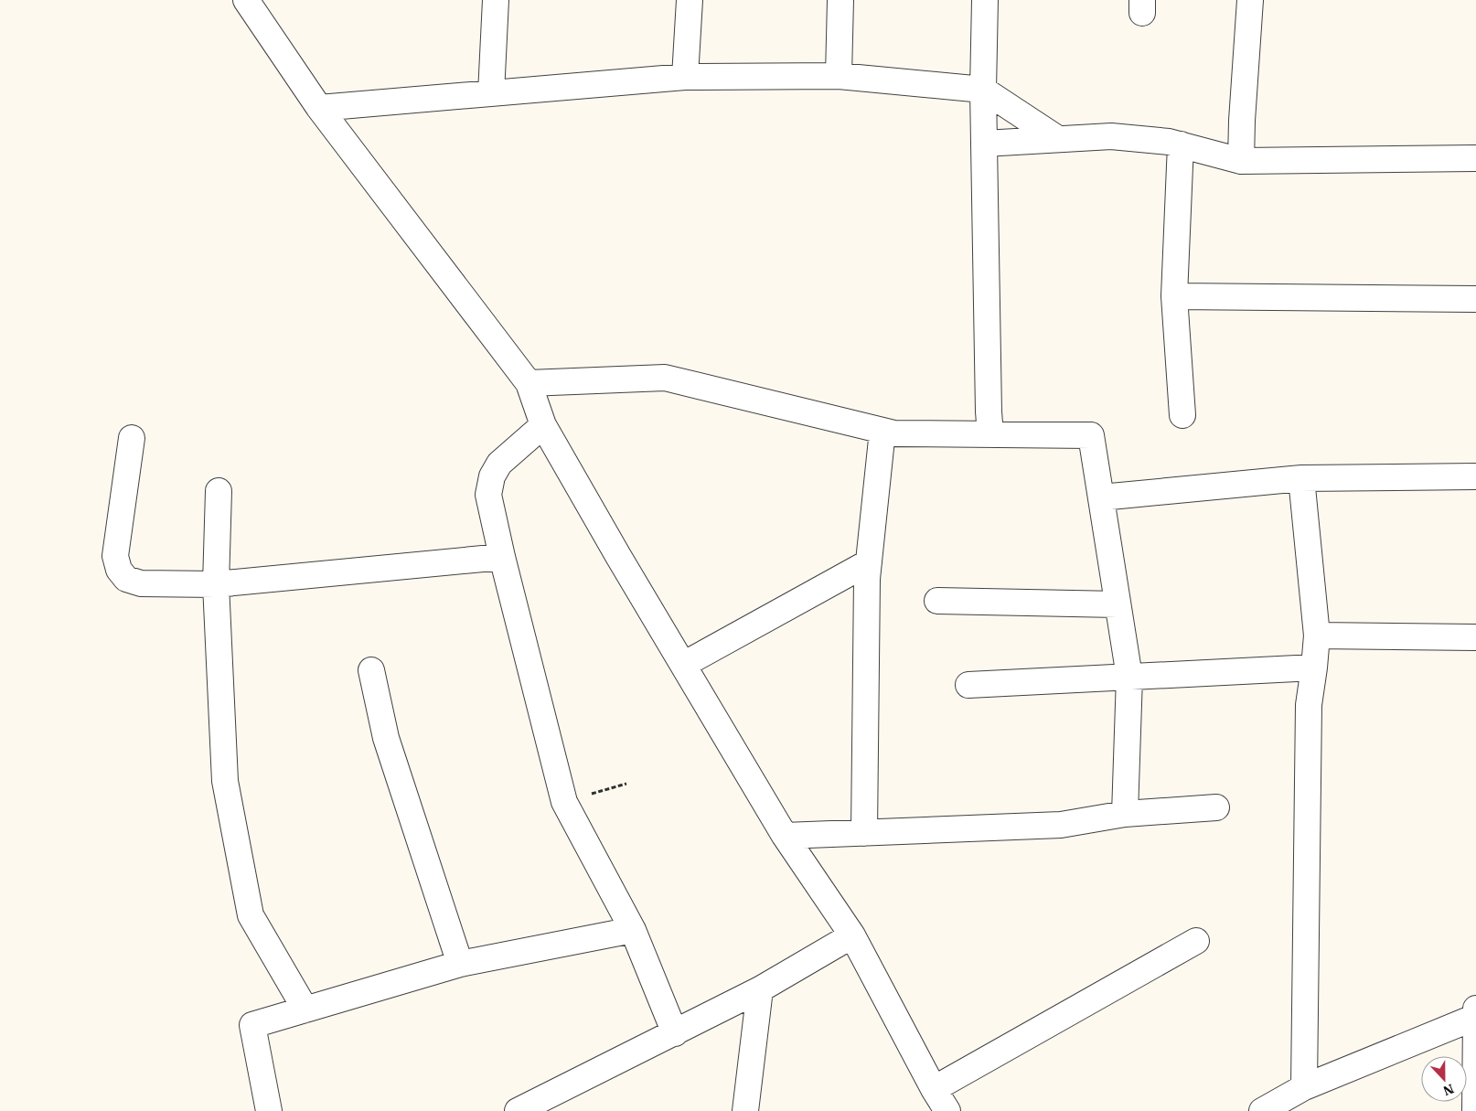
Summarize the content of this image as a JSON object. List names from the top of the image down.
{
  "north": "bottom"
}
